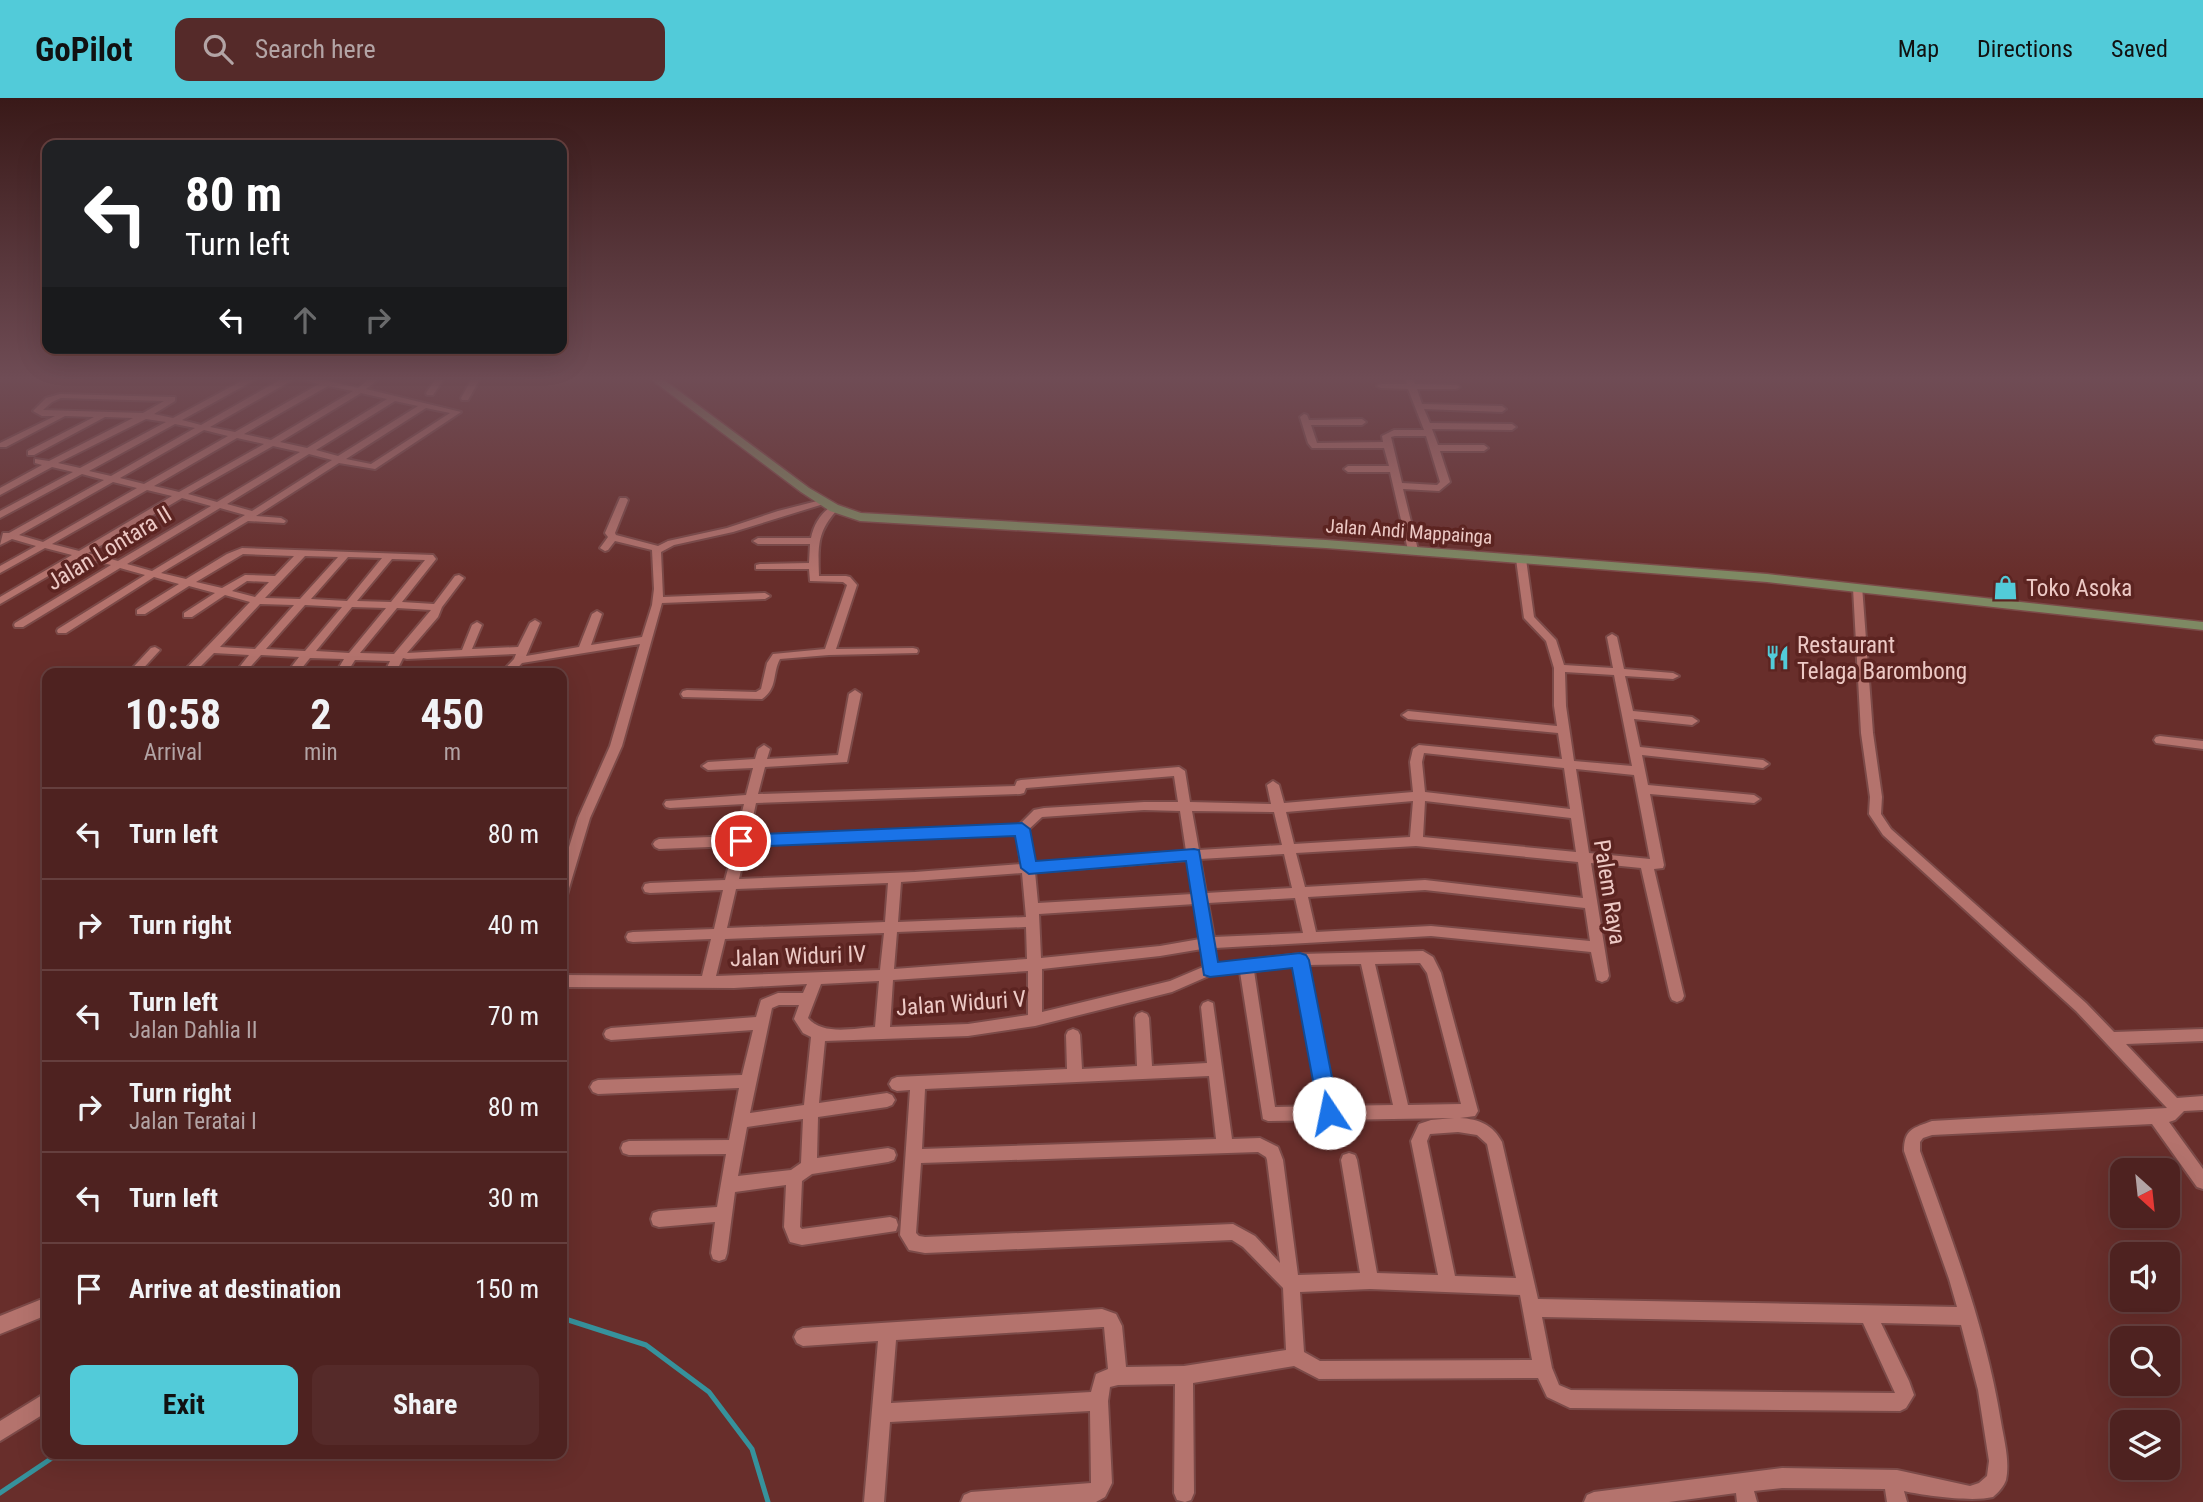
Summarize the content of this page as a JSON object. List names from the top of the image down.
{
  "streets": {
    "main road": ["Jalan Andi Mappainga"],
    "street": [
      "Jalan Lontara II",
      "Palem Raya",
      "Jalan Widuri IV",
      "Jalan Widuri V"
    ]
  },
  "crossings": [
    ["Jalan Andi Mappainga", "Palem Raya"],
    ["Palem Raya", "Jalan Widuri IV"]
  ],
  "places": {
    "shop": ["Toko Asoka"],
    "restaurant": ["Restaurant Telaga Barombong"]
  },
  "north": "bottom right",
  "page": {
    "header": "GoPilot",
    "search": "Search here",
    "nav": ["Map", "Directions", "Saved"],
    "turn": ["80 m", "Turn left"],
    "eta": [
      "10:58",
      "Arrival",
      "2",
      "min",
      "450",
      "m"
    ],
    "list": [
      {
        "name": "Turn left",
        "value": "80 m"
      },
      {
        "name": "Turn right",
        "value": "40 m"
      },
      {
        "name": "Turn left",
        "note": "Jalan Dahlia II",
        "value": "70 m"
      },
      {
        "name": "Turn right",
        "note": "Jalan Teratai I",
        "value": "80 m"
      },
      {
        "name": "Turn left",
        "value": "30 m"
      },
      {
        "name": "Arrive at destination",
        "value": "150 m"
      }
    ],
    "buttons": ["Exit", "Share"]
  }
}
